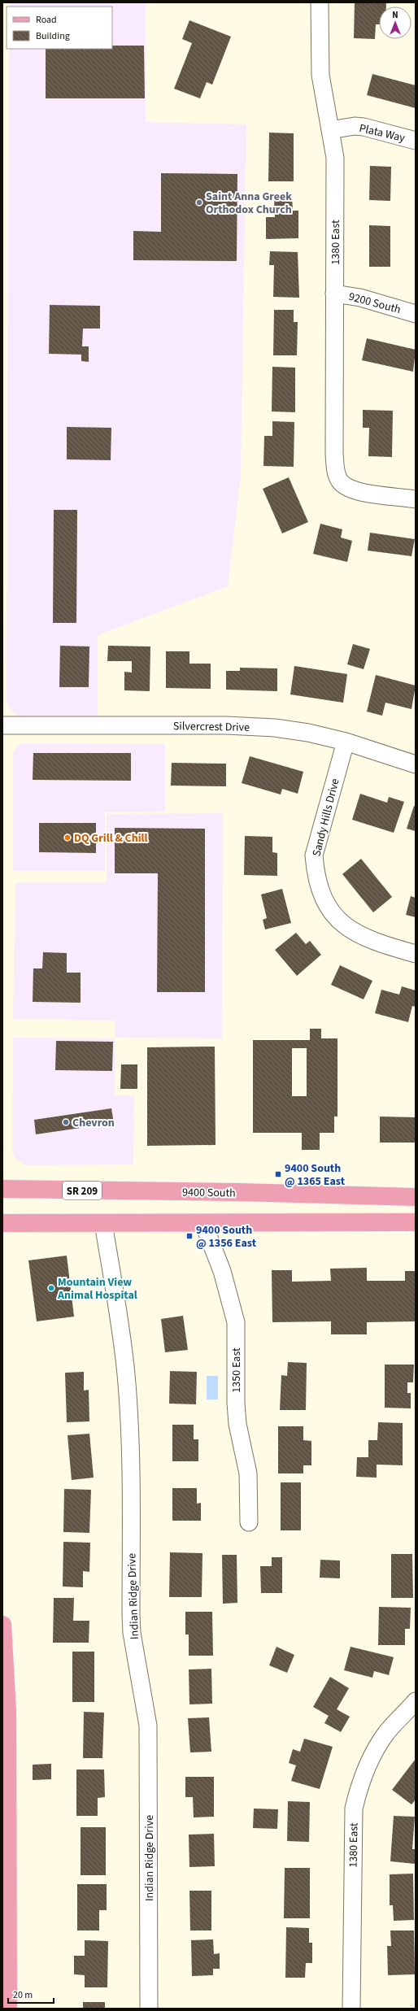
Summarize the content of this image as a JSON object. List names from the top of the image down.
{
  "streets": {
    "main road": ["SR 209", "9400 South"],
    "street": [
      "Plata Way",
      "1380 East",
      "9200 South",
      "Silvercrest Drive",
      "Sandy Hills Drive",
      "1350 East",
      "Indian Ridge Drive"
    ]
  },
  "crossings": [
    ["Plata Way", "1380 East"],
    ["1380 East", "9200 South"],
    ["Silvercrest Drive", "Sandy Hills Drive"]
  ],
  "places": {
    "other": [
      "Saint Anna Greek Orthodox Church",
      "DQ Grill & Chill",
      "Chevron",
      "Mountain View Animal Hospital"
    ],
    "transit": ["9400 South @ 1365 East", "9400 South @ 1356 East"]
  },
  "legend": ["Road", "Building"],
  "scale_bar": "20 m",
  "north": "top"
}
